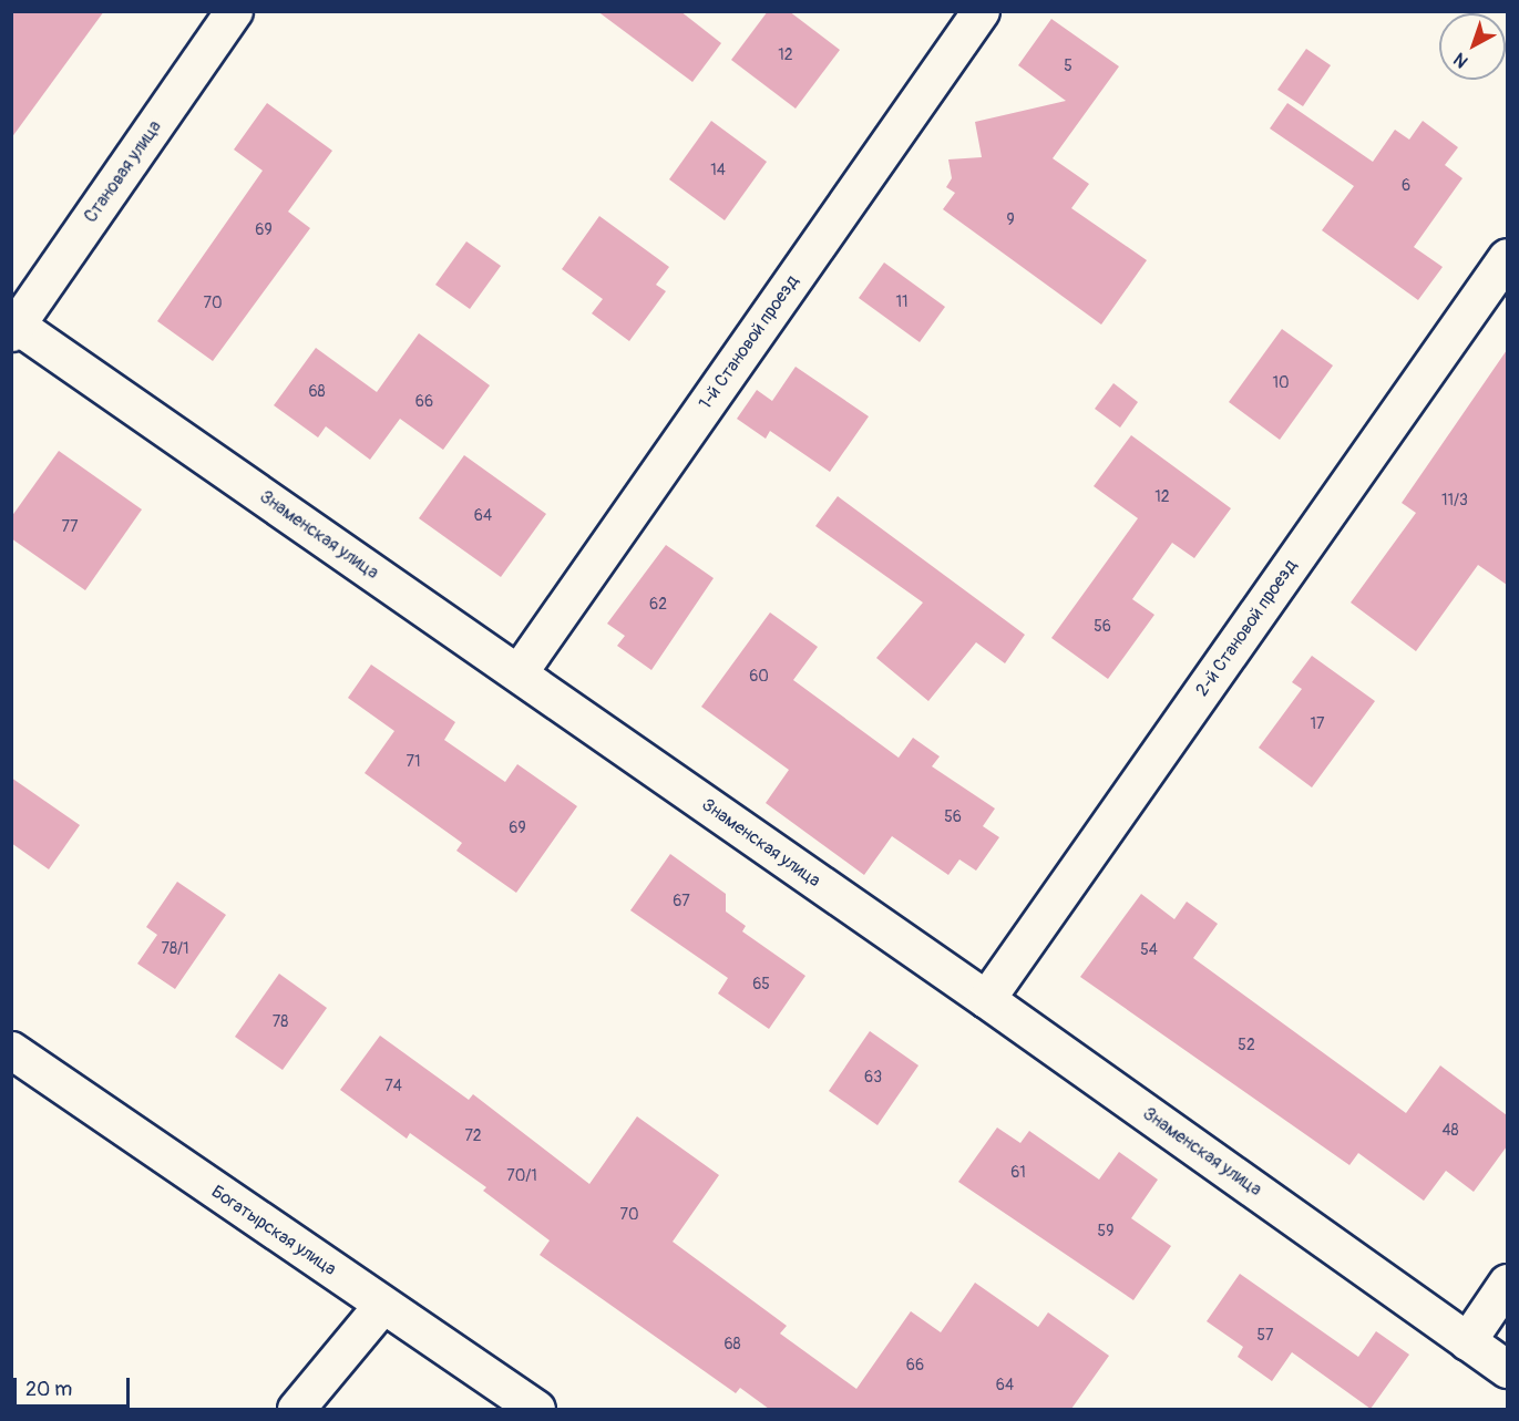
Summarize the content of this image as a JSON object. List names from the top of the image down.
{
  "streets": {
    "street": [
      "Становая улица",
      "1-й Становой проезд",
      "Знаменская улица",
      "2-й Становой проезд",
      "Богатырская улица"
    ]
  },
  "crossings": [
    ["Становая улица", "Знаменская улица"],
    ["1-й Становой проезд", "Знаменская улица"],
    ["Знаменская улица", "2-й Становой проезд"]
  ],
  "house_numbers": [
    "12",
    "5",
    "14",
    "6",
    "9",
    "69",
    "11",
    "70",
    "10",
    "68",
    "66",
    "12",
    "11/3",
    "64",
    "77",
    "62",
    "56",
    "60",
    "17",
    "71",
    "56",
    "69",
    "67",
    "78/1",
    "54",
    "65",
    "78",
    "52",
    "63",
    "74",
    "48",
    "72",
    "61",
    "70/1",
    "70",
    "59",
    "57",
    "68",
    "66",
    "64"
  ],
  "scale_bar": "20 m",
  "north": "bottom left"
}
